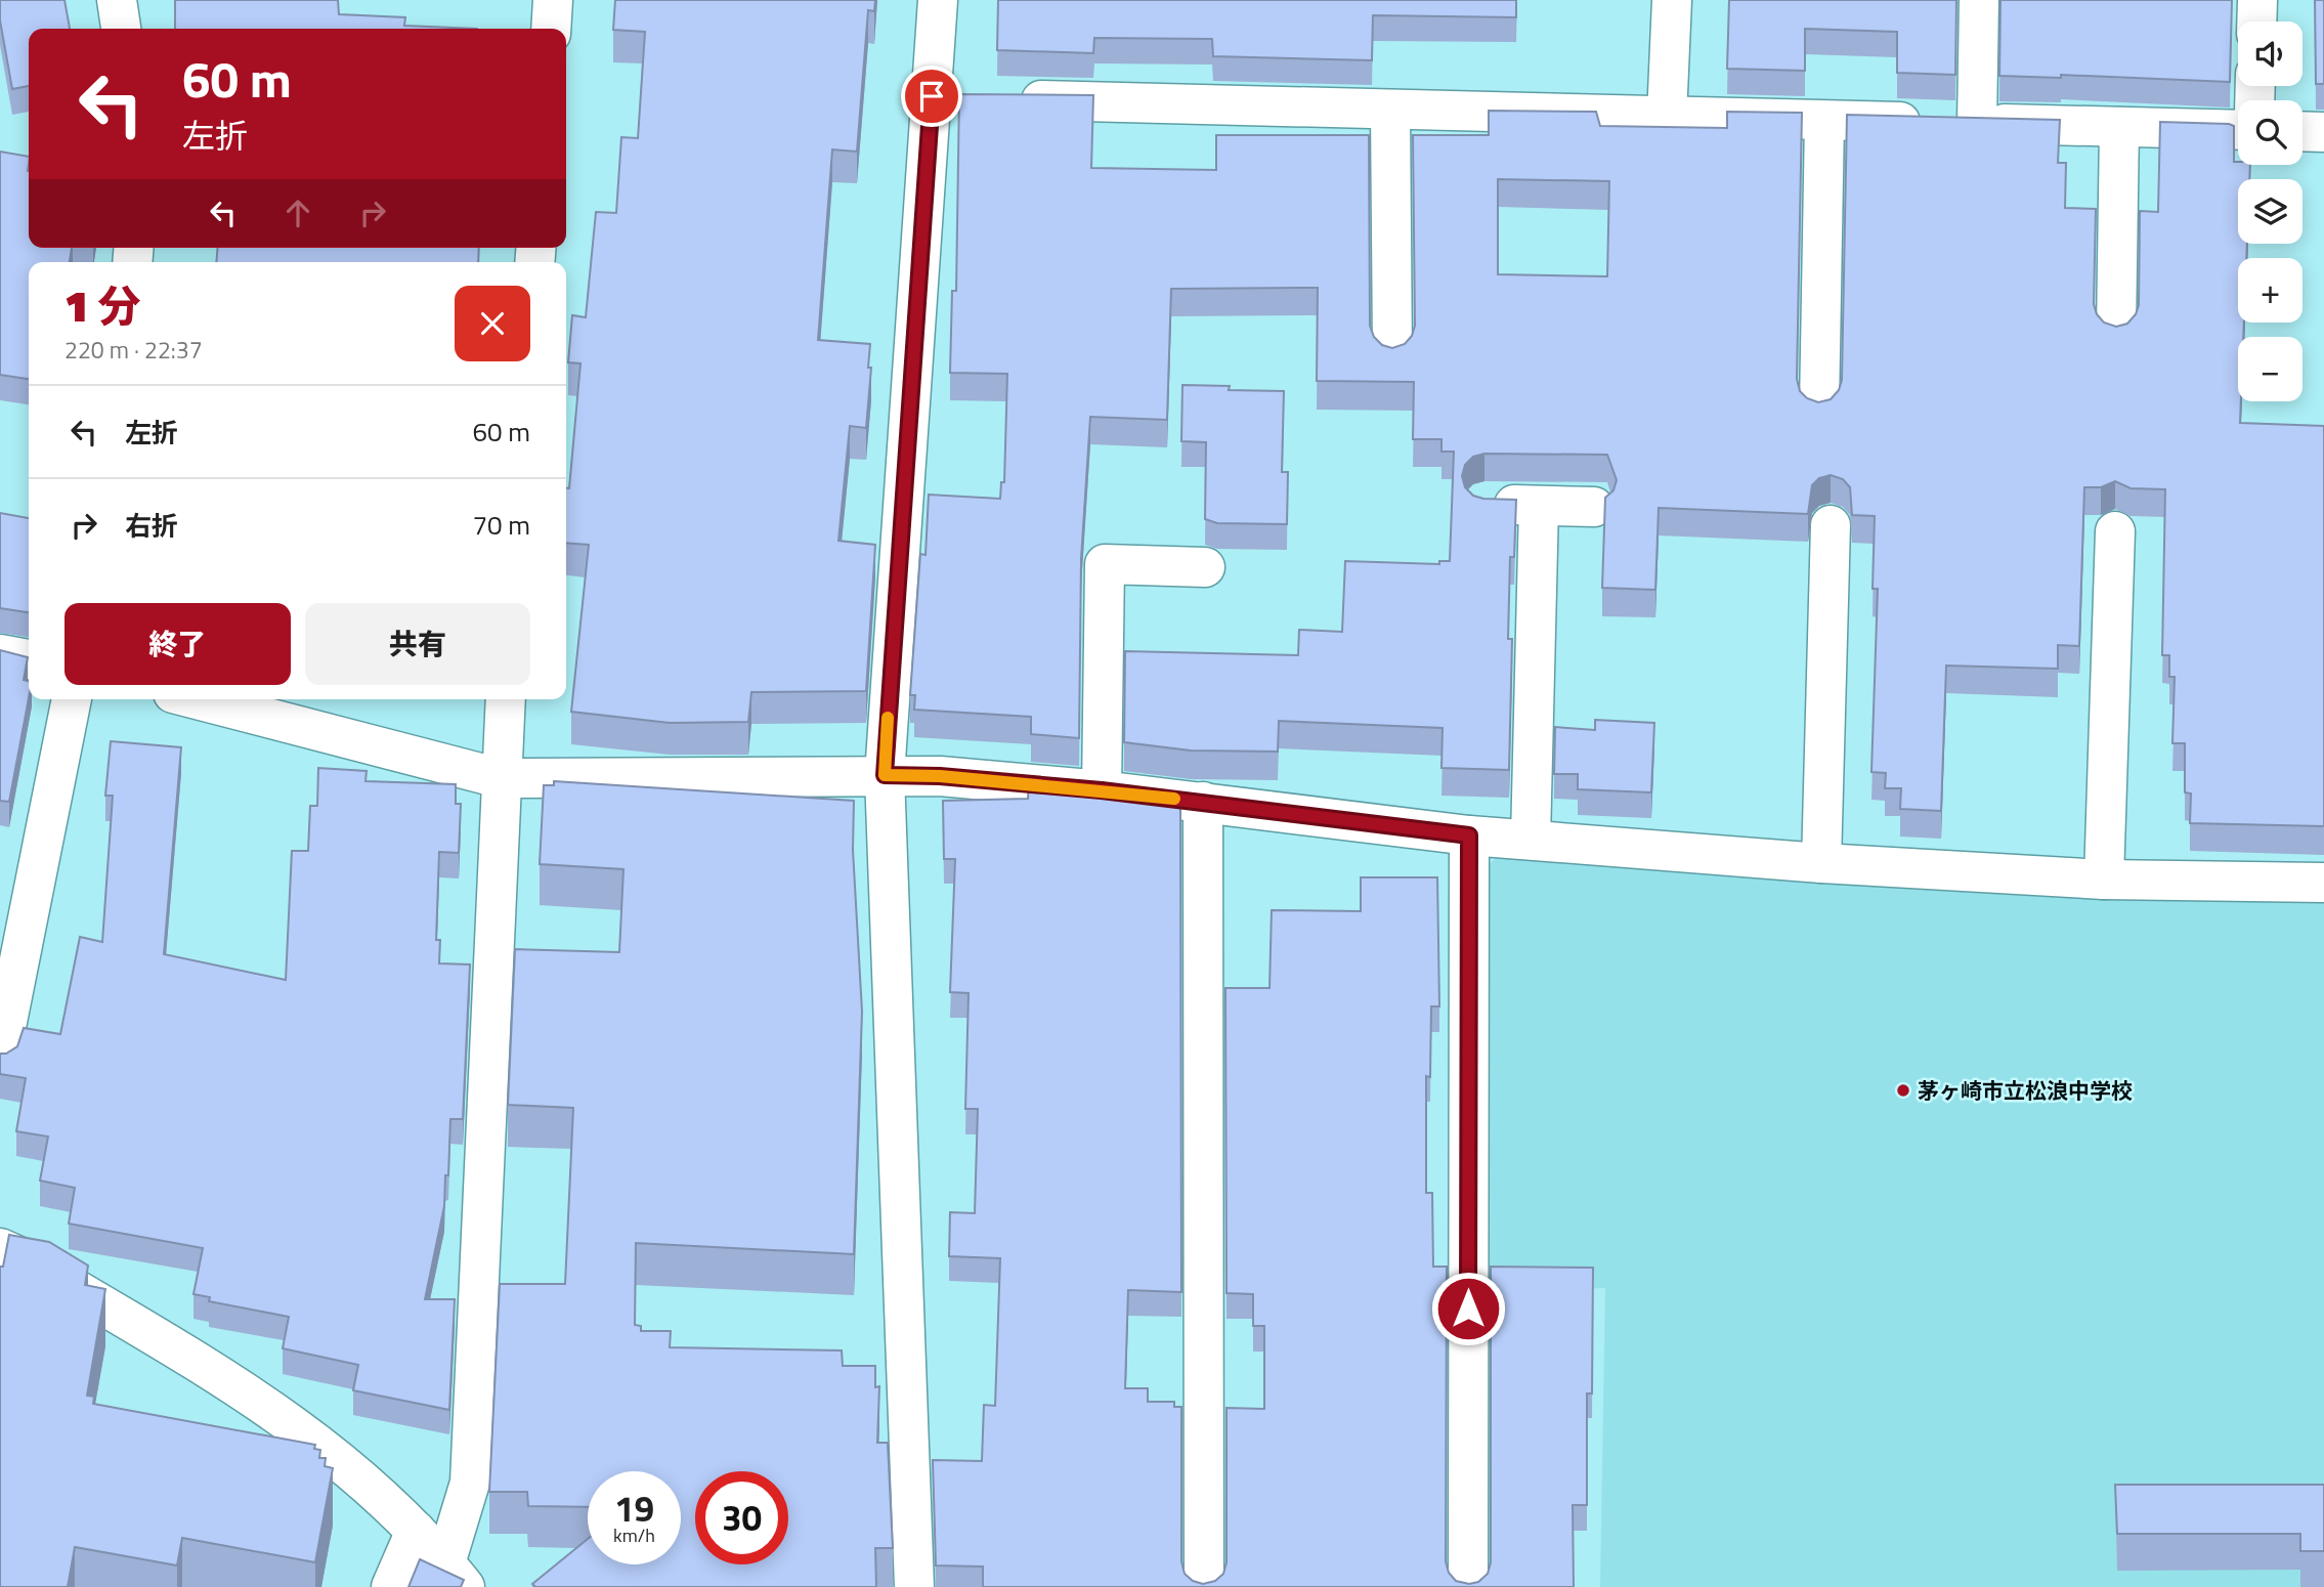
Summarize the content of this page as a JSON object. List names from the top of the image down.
{
  "places": ["茅ヶ崎市立松浪中学校"],
  "page": {
    "map_buttons": ["+", "−"],
    "turn": ["60 m", "左折"],
    "heading": ["1 分", "220 m · 22:37"],
    "list": [
      {
        "name": "左折",
        "value": "60 m"
      },
      {
        "name": "右折",
        "value": "70 m"
      }
    ],
    "buttons": ["終了", "共有"],
    "speed": "19 km/h",
    "limit": "30"
  }
}
